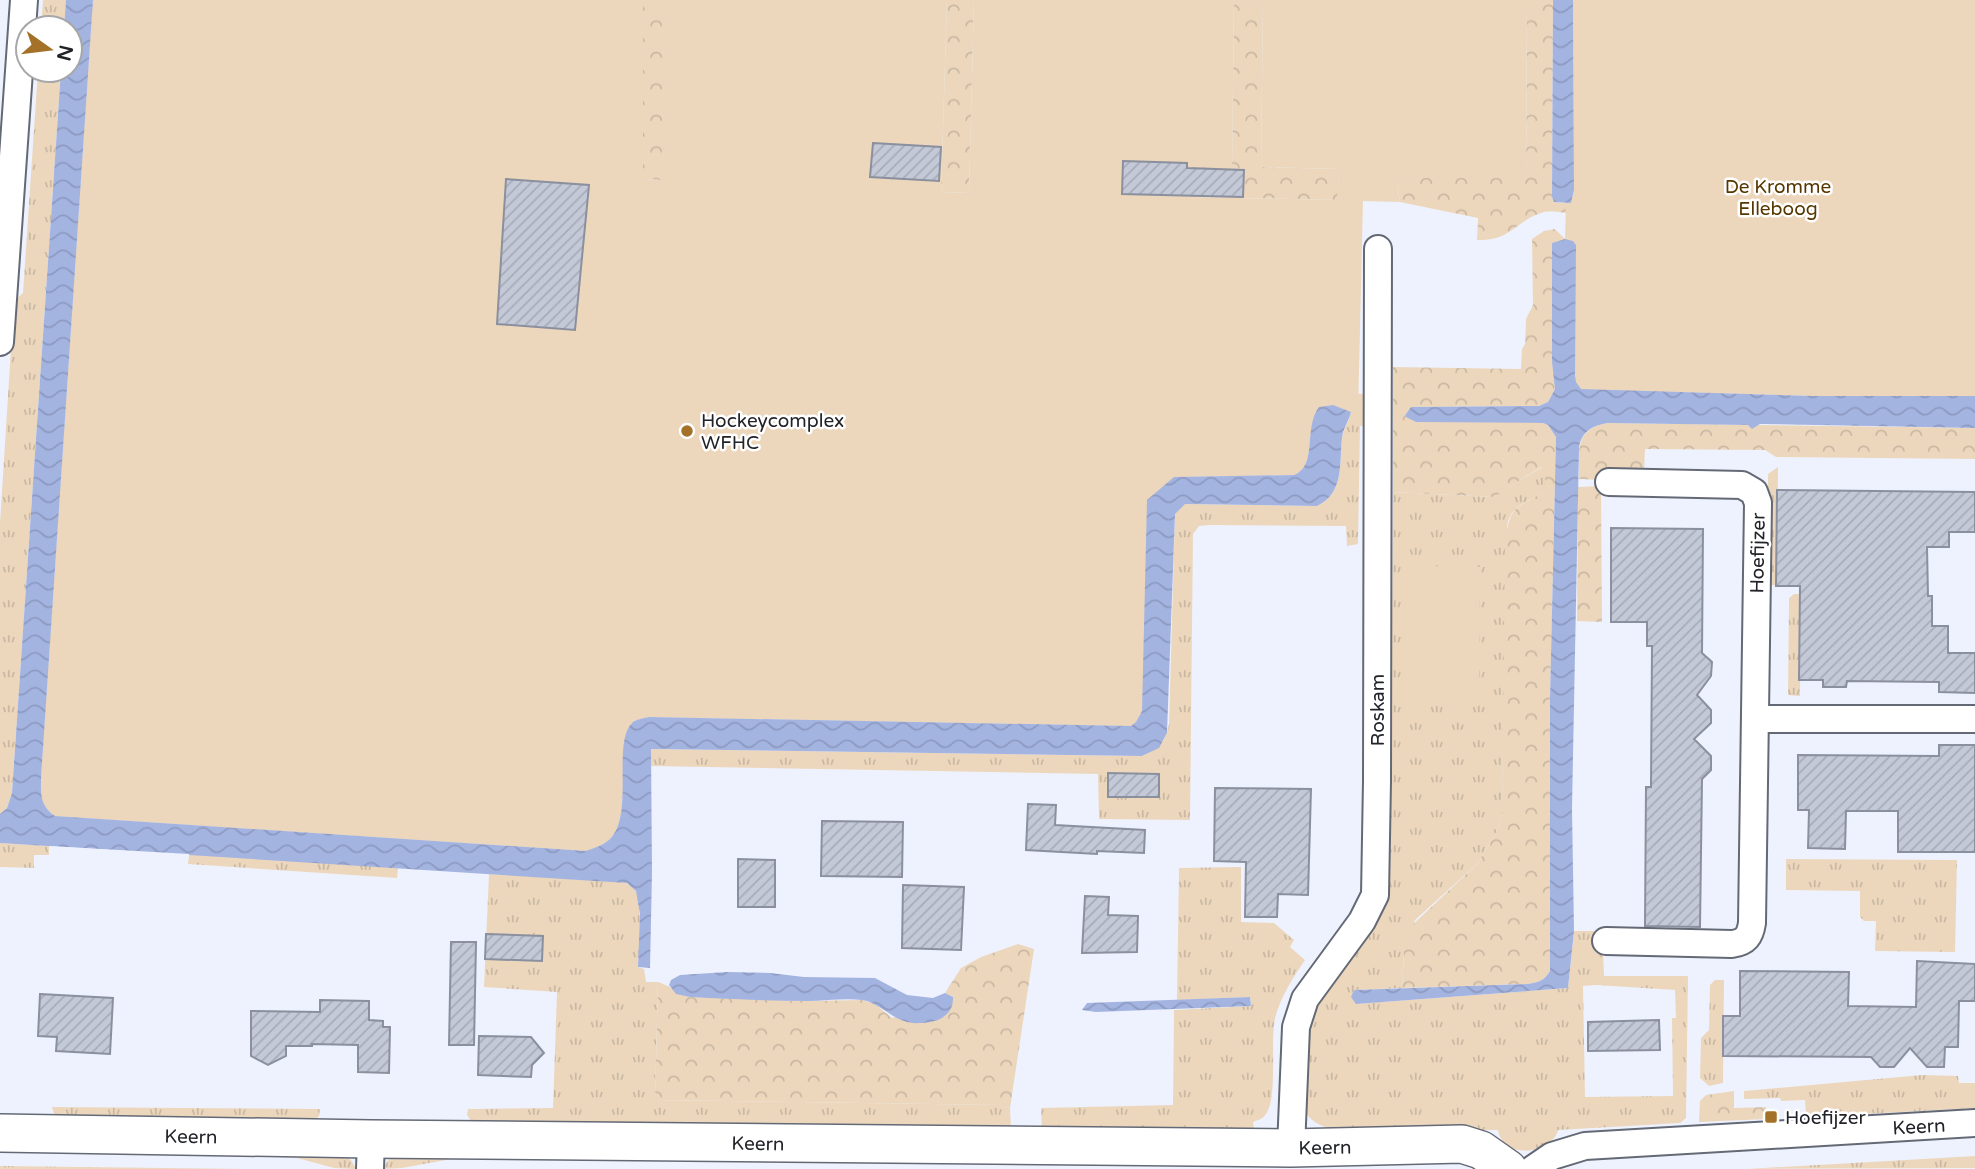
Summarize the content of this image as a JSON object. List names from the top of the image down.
{
  "streets": {
    "street": ["Hoefijzer", "Roskam", "Keern"]
  },
  "crossings": [
    ["Roskam", "Keern"]
  ],
  "parks": ["De Kromme Elleboog"],
  "places": {
    "other": ["Hockeycomplex WFHC"],
    "transit": ["Hoefijzer"]
  },
  "north": "right"
}
